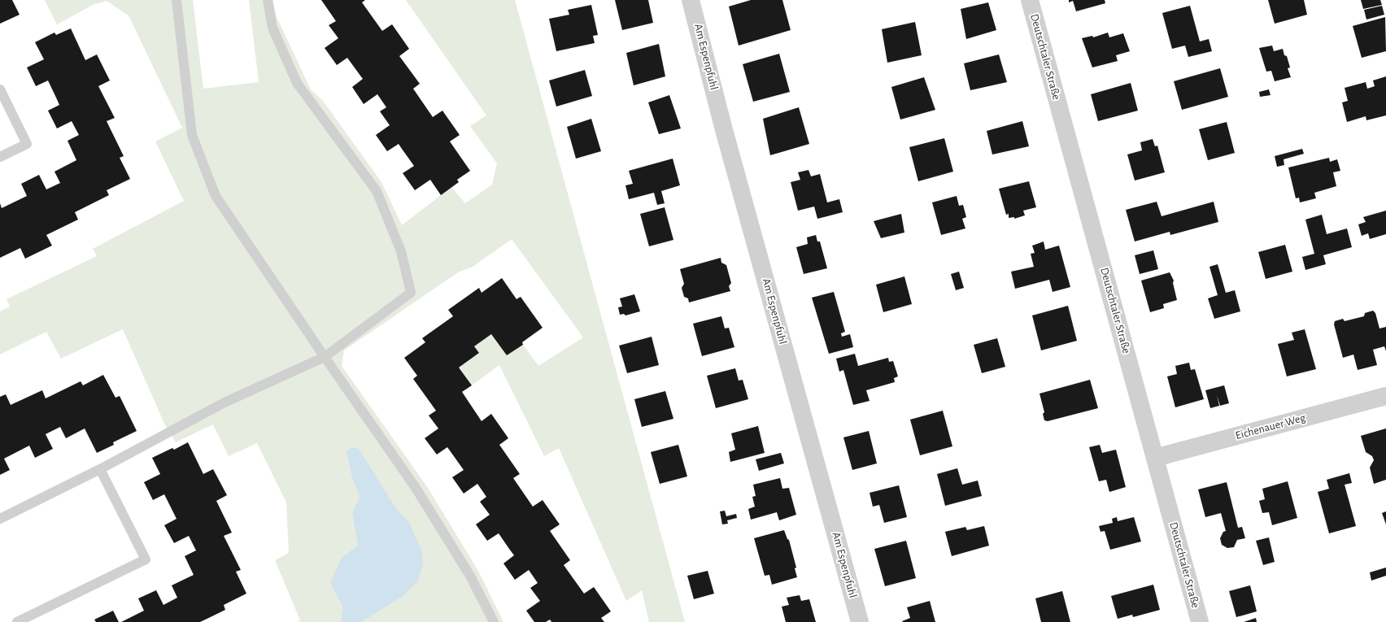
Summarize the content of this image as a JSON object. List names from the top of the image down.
{
  "streets": {
    "street": ["Am Espenpfuhl", "Deutschtaler Straße", "Eichenauer Weg"]
  },
  "crossings": [
    ["Deutschtaler Straße", "Eichenauer Weg"]
  ]
}
